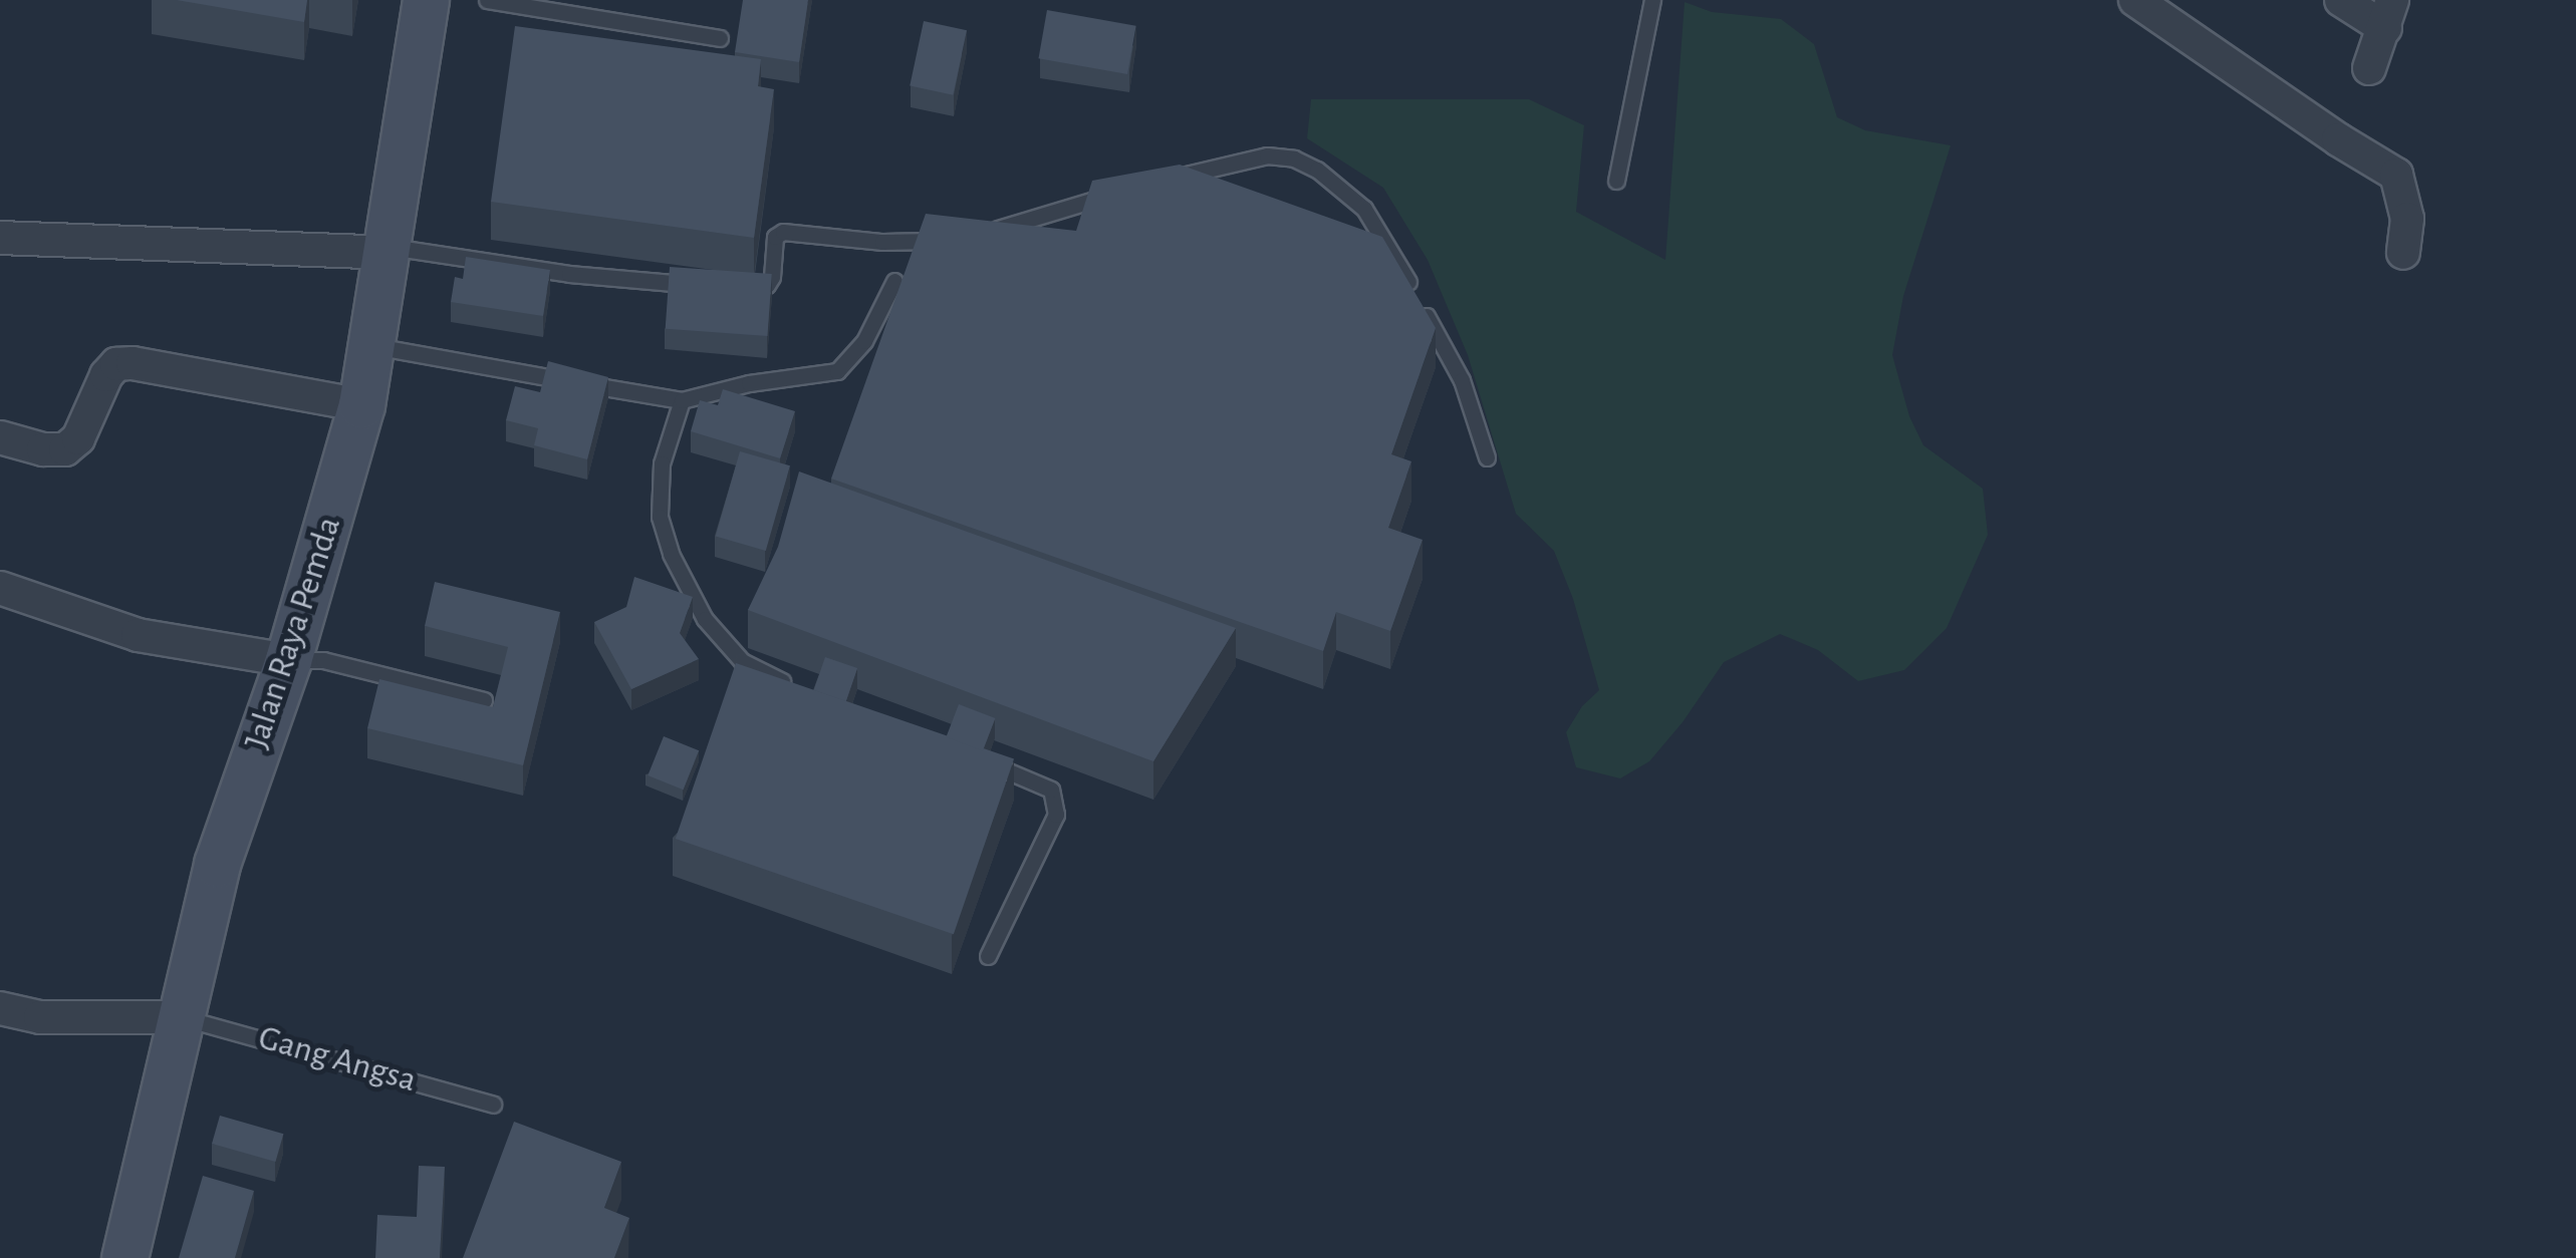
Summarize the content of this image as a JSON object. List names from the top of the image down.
{
  "streets": {
    "main road": ["Jalan Raya Pemda"],
    "lane": ["Gang Angsa"]
  },
  "crossings": [
    ["Jalan Raya Pemda", "Gang Angsa"]
  ]
}
